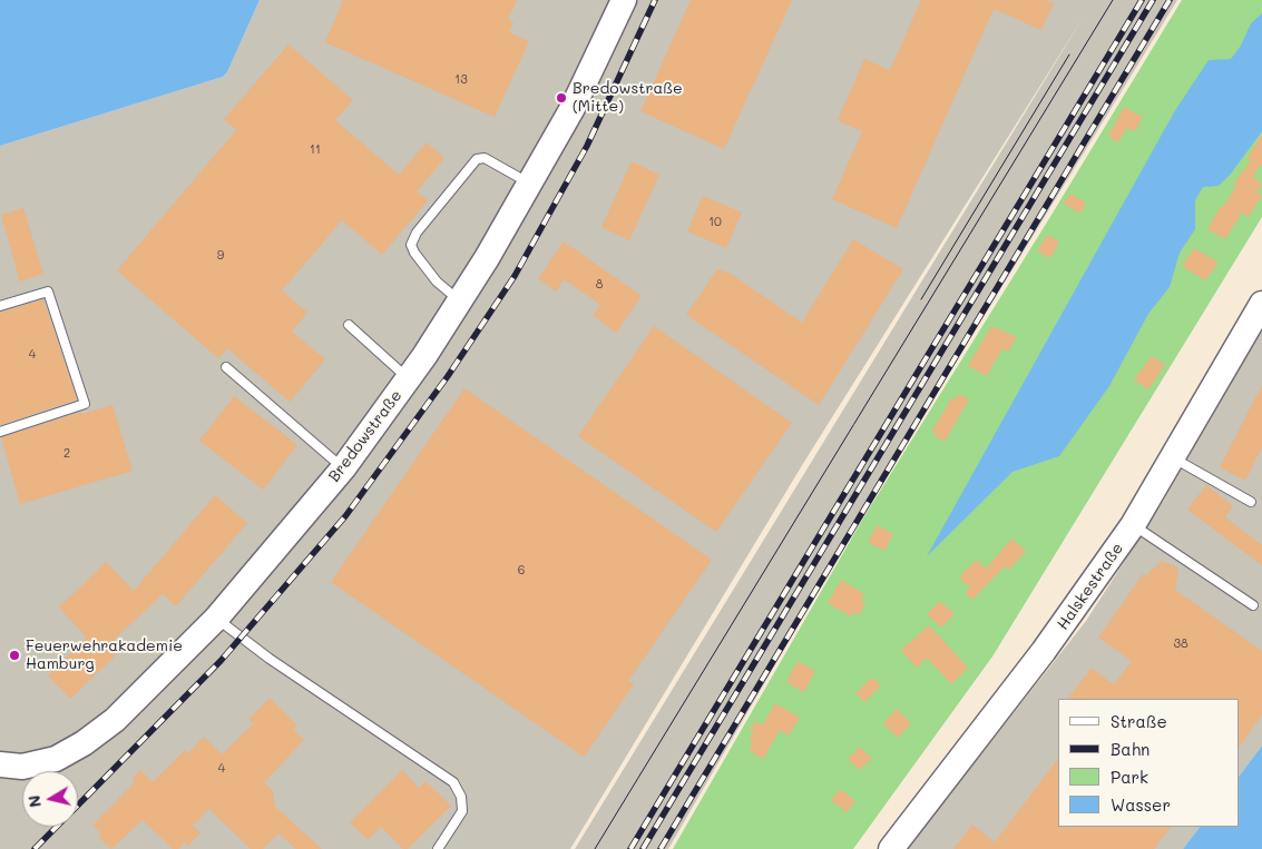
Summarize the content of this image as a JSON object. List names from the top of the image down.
{
  "streets": {
    "street": ["Bredowstraße", "Halskestraße"]
  },
  "places": ["Bredowstraße (Mitte)", "Feuerwehrakademie Hamburg"],
  "house_numbers": [
    "13",
    "11",
    "10",
    "9",
    "8",
    "4",
    "2",
    "6",
    "38",
    "4"
  ],
  "legend": [
    "Straße",
    "Bahn",
    "Park",
    "Wasser"
  ],
  "north": "left"
}
